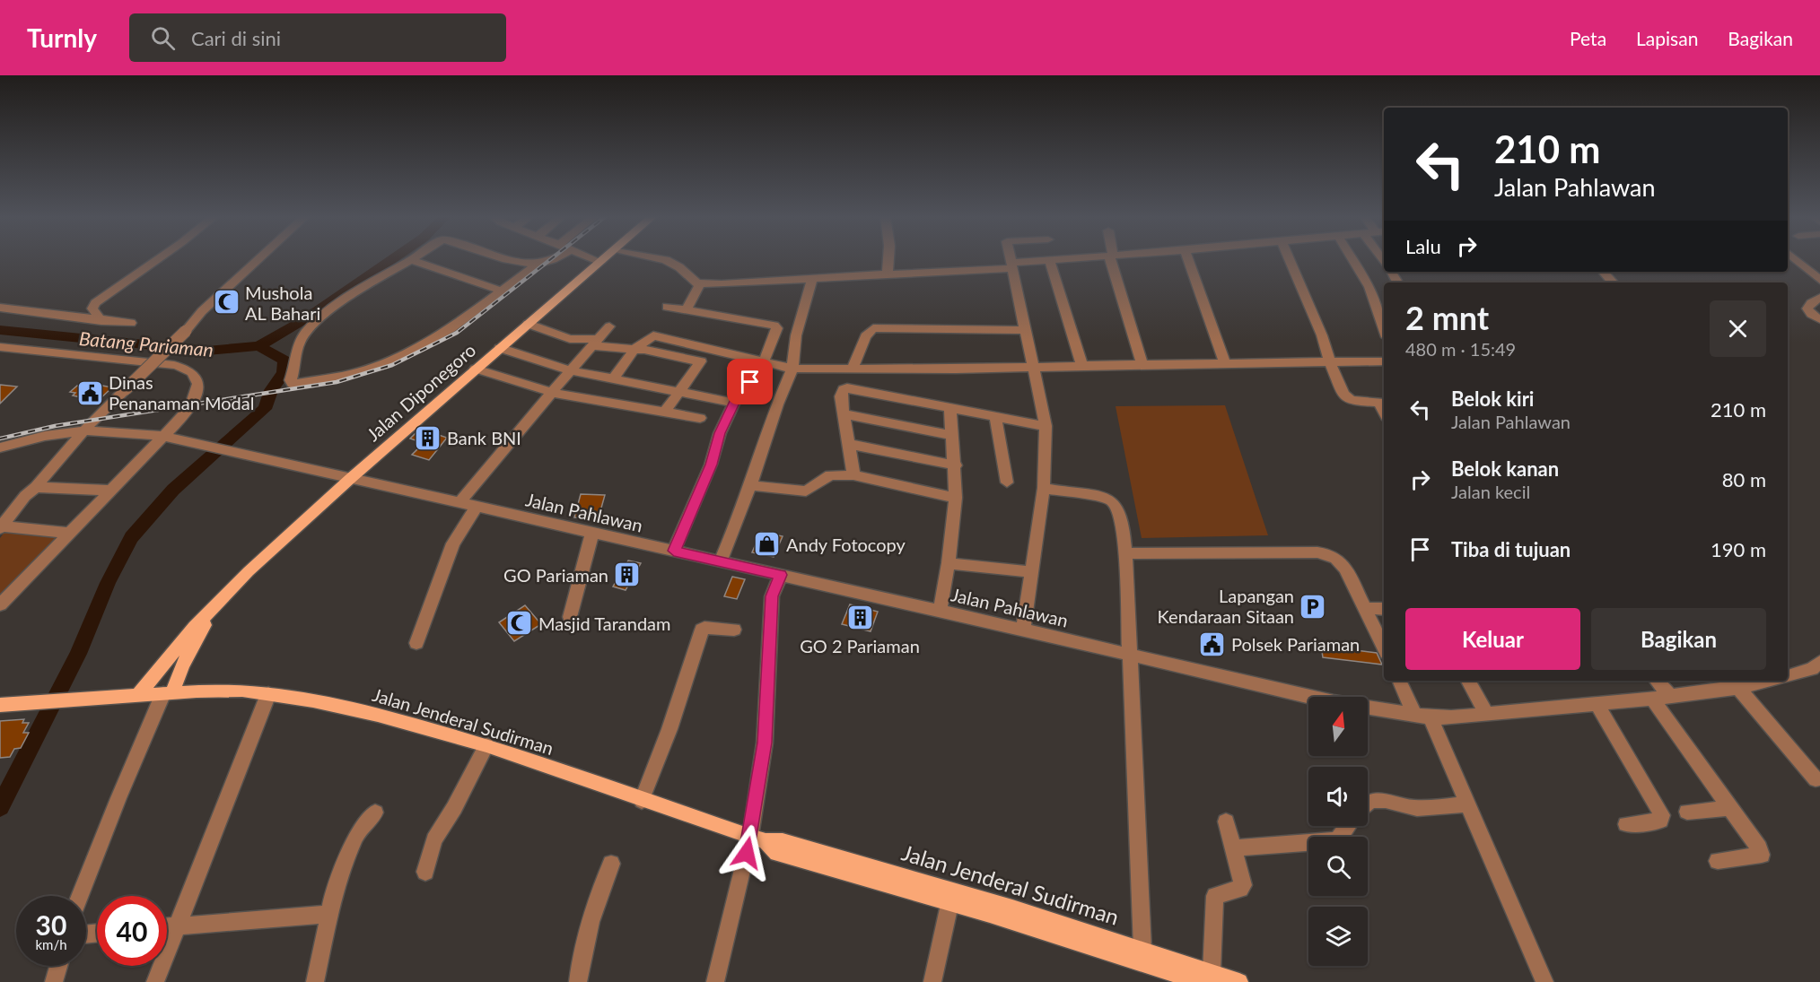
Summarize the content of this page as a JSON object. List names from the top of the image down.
{
  "streets": {
    "main road": ["Jalan Diponegoro", "Jalan Jenderal Sudirman"],
    "street": ["Jalan Pahlawan"]
  },
  "crossings": [
    ["Jalan Diponegoro", "Jalan Pahlawan"],
    ["Jalan Diponegoro", "Jalan Jenderal Sudirman"]
  ],
  "water": ["Batang Pariaman"],
  "places": {
    "mosque": ["Mushola AL Bahari", "Masjid Tarandam"],
    "public building": ["Dinas Penanaman Modal", "Polsek Pariaman"],
    "building": ["Bank BNI", "GO Pariaman", "GO 2 Pariaman"],
    "shop": ["Andy Fotocopy"],
    "parking": ["Lapangan Kendaraan Sitaan"]
  },
  "north": "top",
  "page": {
    "header": "Turnly",
    "search": "Cari di sini",
    "nav": ["Peta", "Lapisan", "Bagikan"],
    "turn": ["210 m", "Jalan Pahlawan"],
    "then": "Lalu",
    "heading": ["2 mnt", "480 m · 15:49"],
    "list": [
      {
        "name": "Belok kiri",
        "note": "Jalan Pahlawan",
        "value": "210 m"
      },
      {
        "name": "Belok kanan",
        "note": "Jalan kecil",
        "value": "80 m"
      },
      {
        "name": "Tiba di tujuan",
        "value": "190 m"
      }
    ],
    "buttons": ["Keluar", "Bagikan"],
    "speed": "30 km/h",
    "limit": "40"
  }
}
